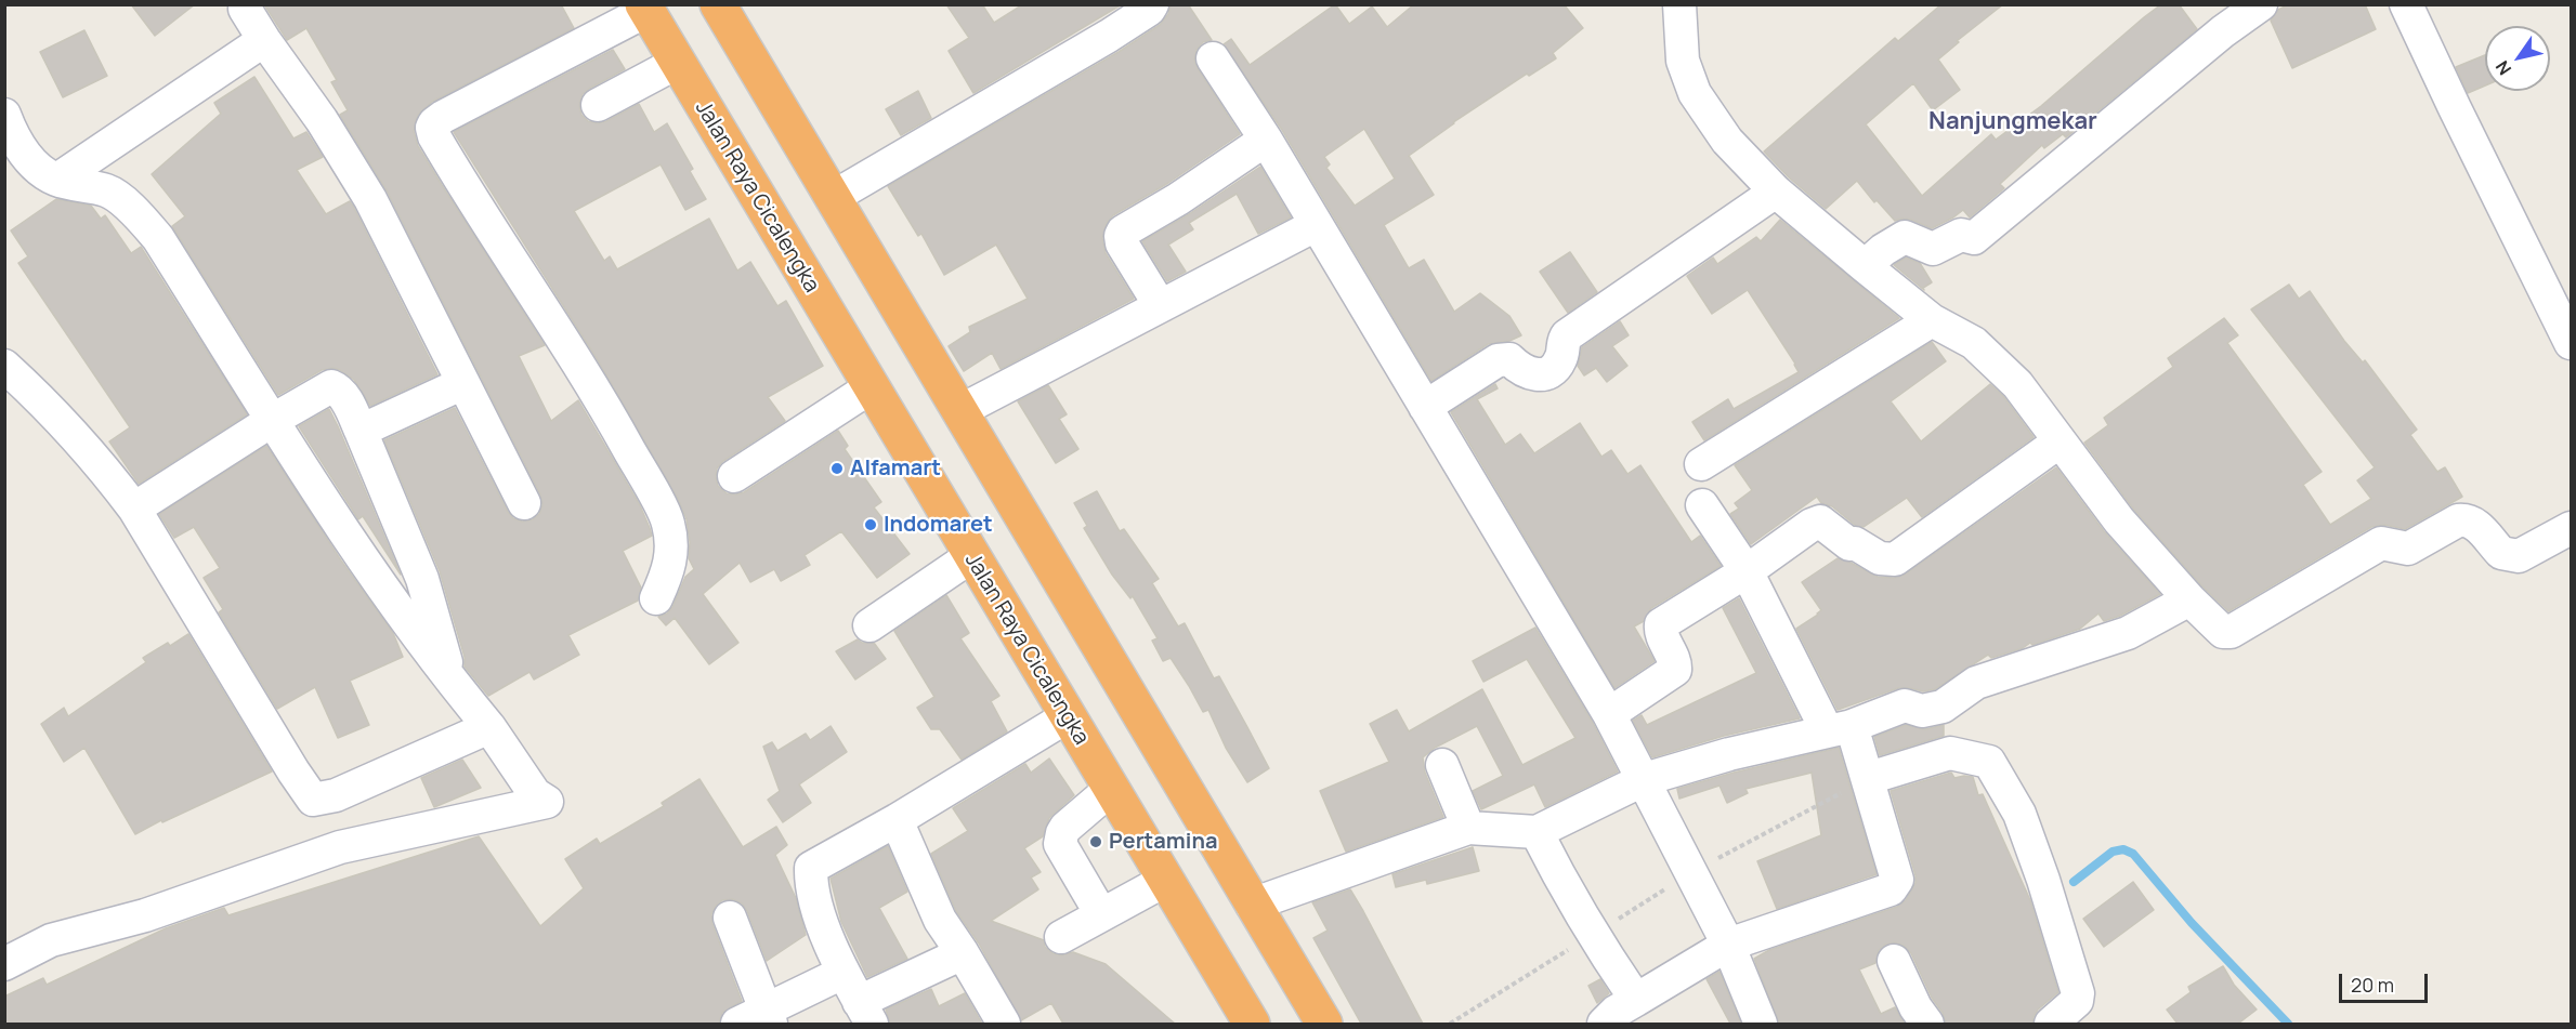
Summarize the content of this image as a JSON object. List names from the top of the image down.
{
  "streets": {
    "highway": ["Jalan Raya Cicalengka"]
  },
  "districts": ["Nanjungmekar"],
  "places": ["Alfamart", "Indomaret", "Pertamina"],
  "scale_bar": "20 m",
  "north": "bottom left"
}
